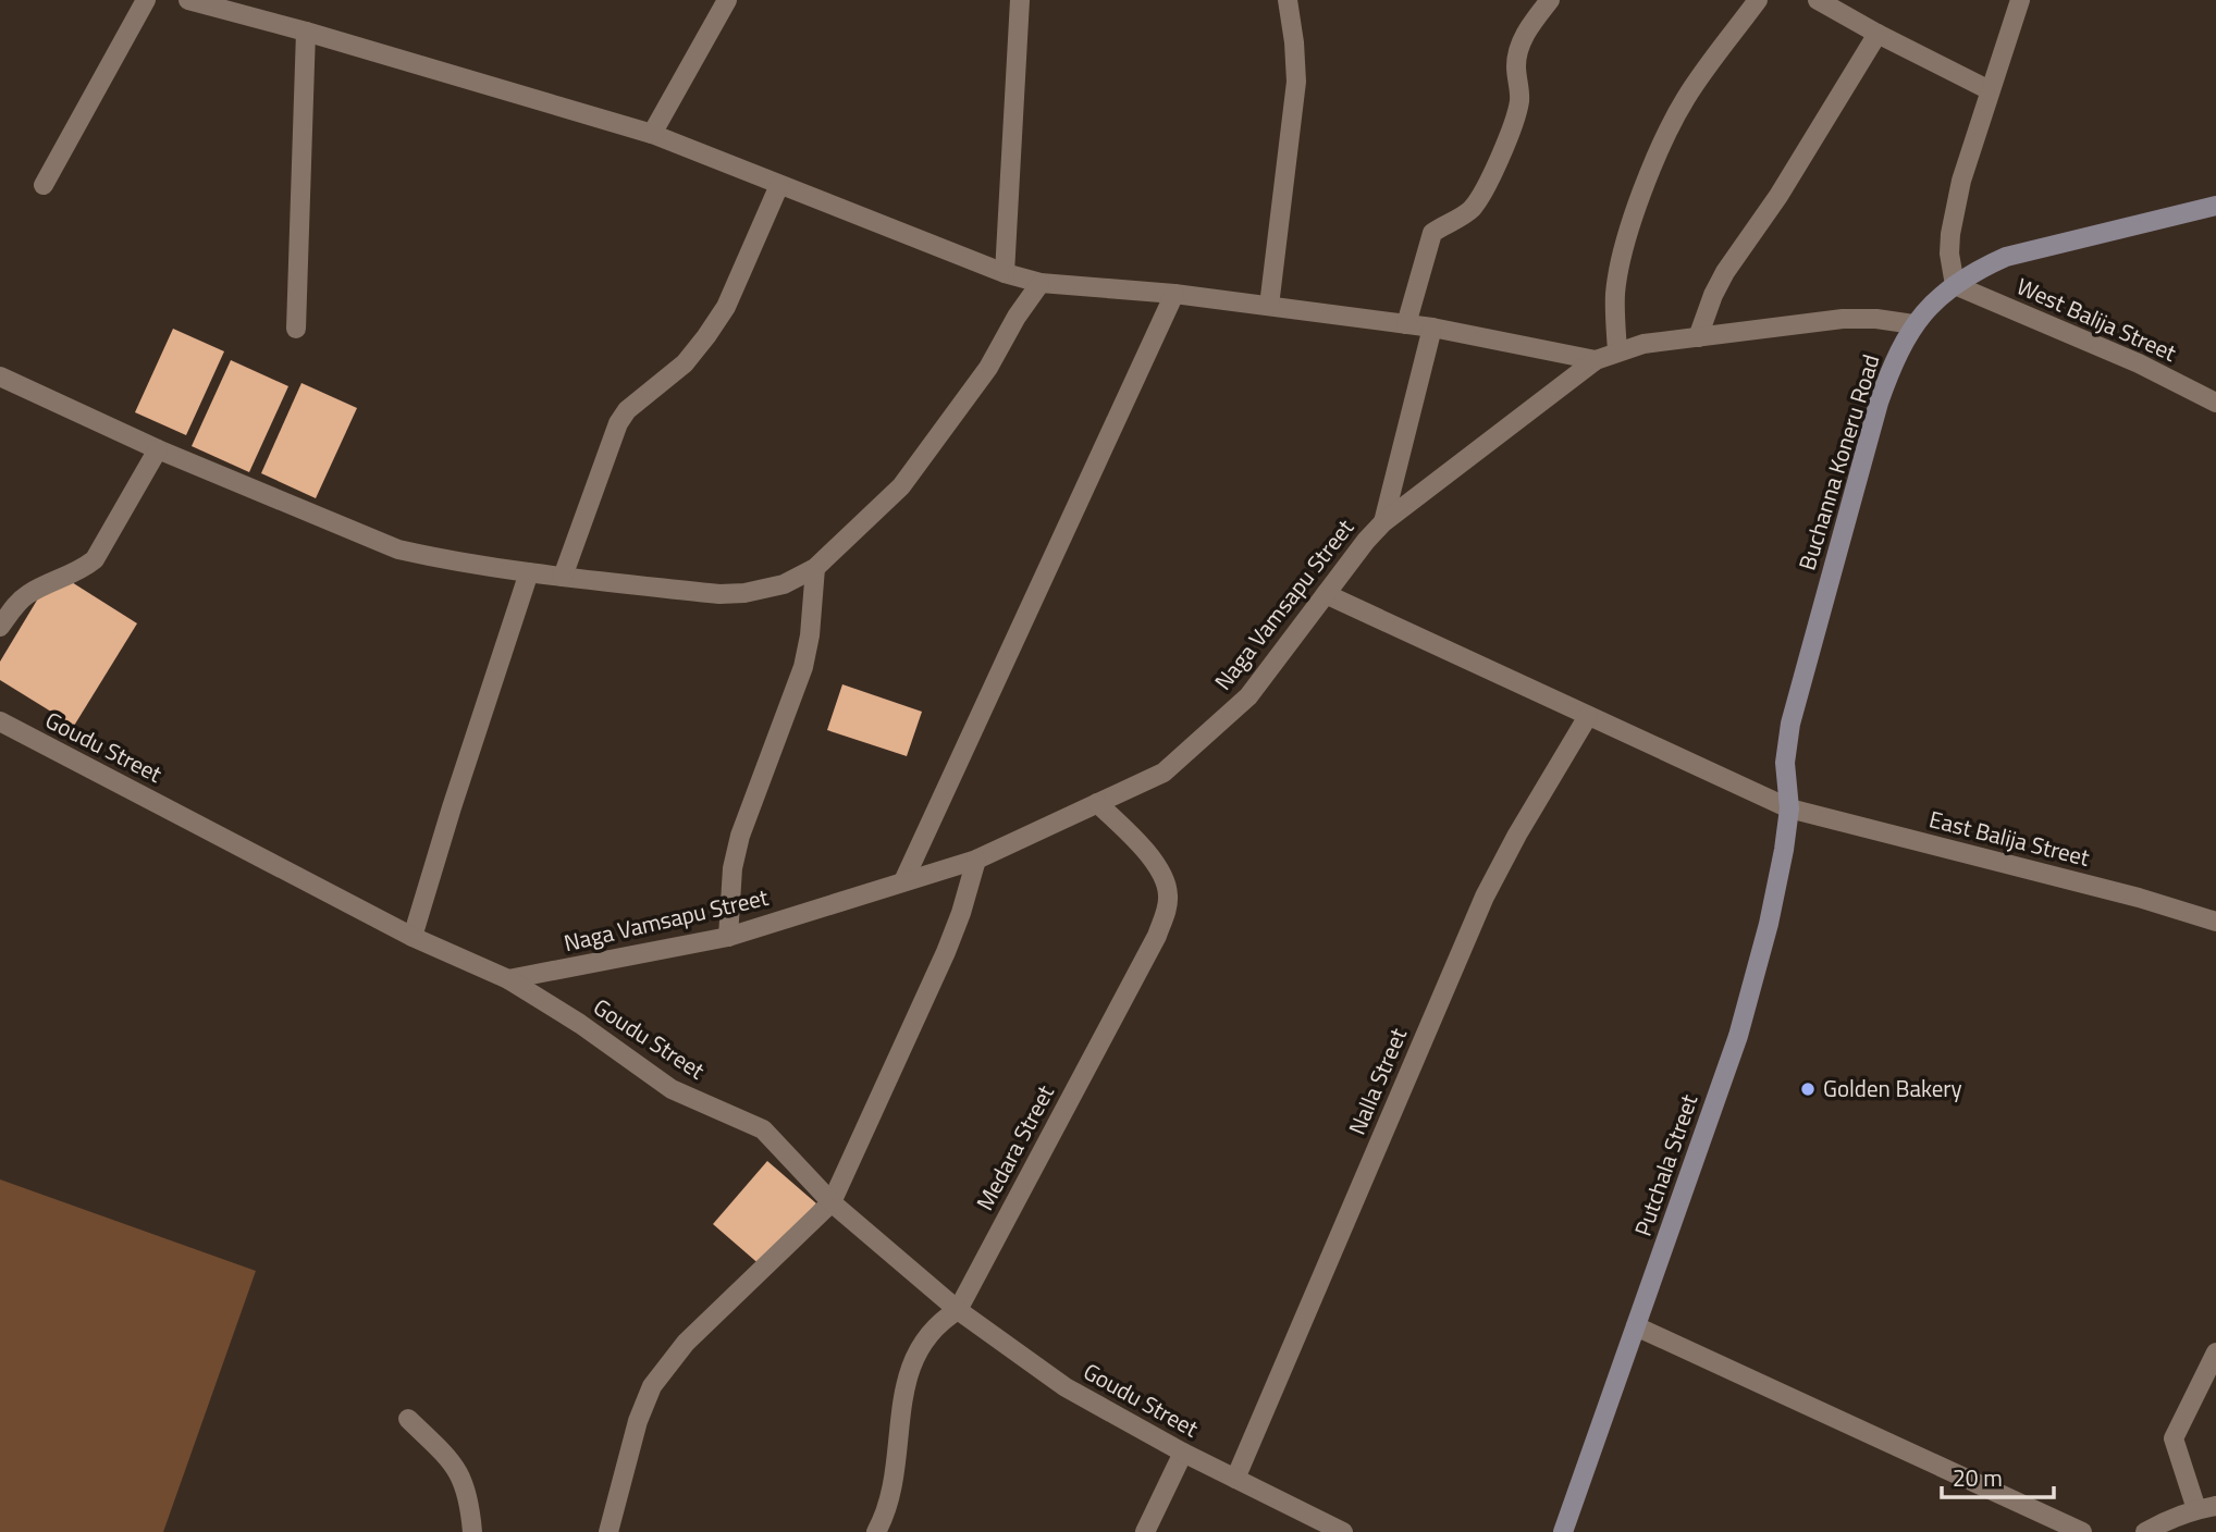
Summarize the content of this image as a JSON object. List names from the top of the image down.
{
  "streets": {
    "main road": ["Buchanna Koneru Road", "Putchala Street"],
    "street": [
      "West Balija Street",
      "Naga Vamsapu Street",
      "Goudu Street",
      "East Balija Street",
      "Nalla Street",
      "Medara Street"
    ]
  },
  "crossings": [
    ["West Balija Street", "Buchanna Koneru Road"],
    ["Buchanna Koneru Road", "Naga Vamsapu Street"],
    ["Buchanna Koneru Road", "East Balija Street"],
    ["Buchanna Koneru Road", "Putchala Street"],
    ["Naga Vamsapu Street", "Goudu Street"],
    ["Naga Vamsapu Street", "East Balija Street"],
    ["Naga Vamsapu Street", "Medara Street"],
    ["Goudu Street", "Nalla Street"],
    ["Goudu Street", "Medara Street"],
    ["East Balija Street", "Nalla Street"],
    ["East Balija Street", "Putchala Street"]
  ],
  "places": ["Golden Bakery"],
  "scale_bar": "20 m"
}
